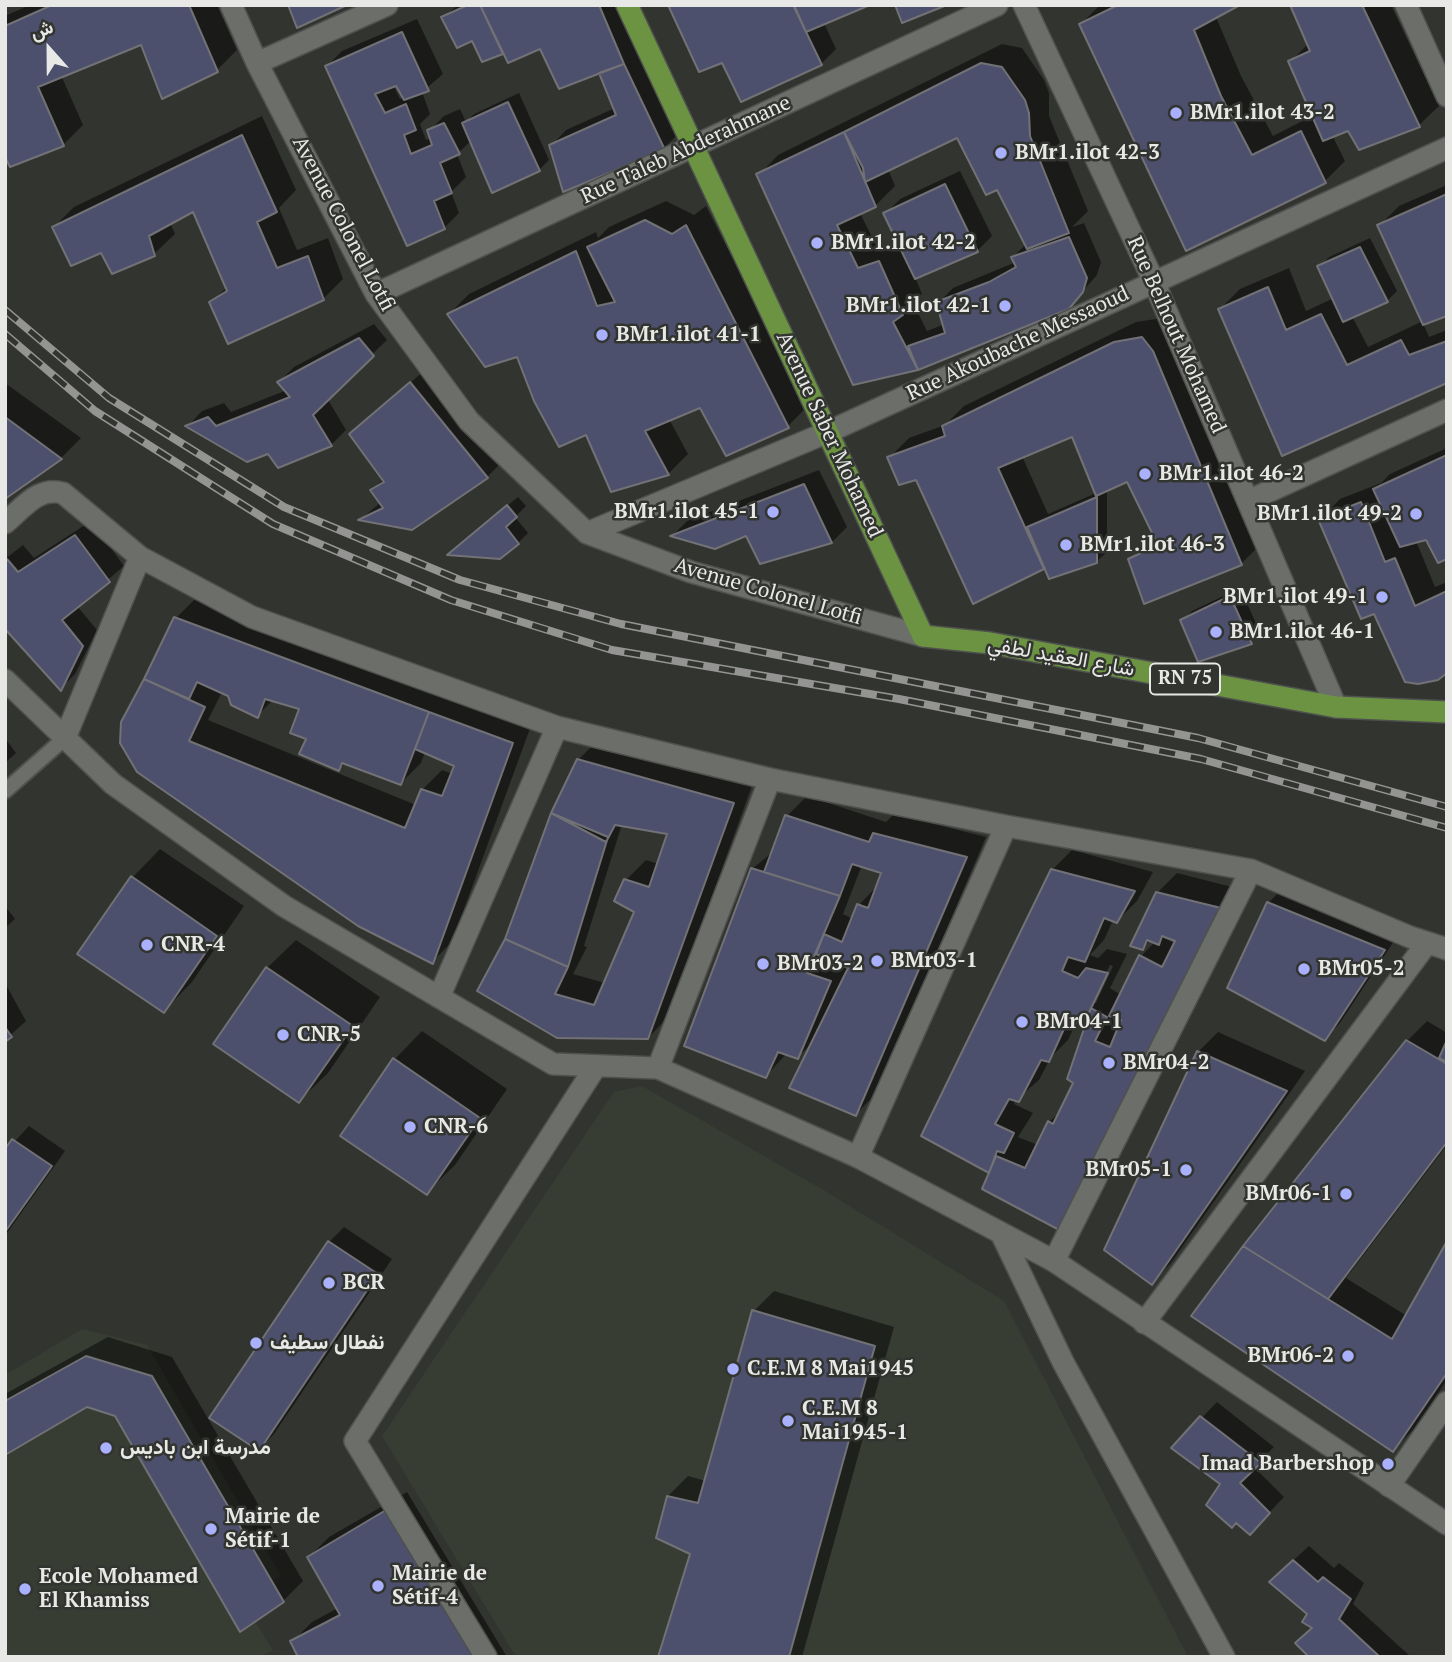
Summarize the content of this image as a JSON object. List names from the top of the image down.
{
  "streets": {
    "main road": ["Avenue Saber Mohamed", "شارع العقيد لطفي", "RN 75"],
    "street": [
      "Rue Taleb Abderahmane",
      "Avenue Colonel Lotfi",
      "Rue Belhout Mohamed",
      "Rue Akoubache Messaoud"
    ]
  },
  "crossings": [
    ["Rue Taleb Abderahmane", "Avenue Colonel Lotfi"],
    ["Rue Taleb Abderahmane", "Avenue Saber Mohamed"],
    ["Avenue Colonel Lotfi", "Rue Akoubache Messaoud"],
    ["Avenue Colonel Lotfi", "Avenue Saber Mohamed"],
    ["Avenue Colonel Lotfi", "شارع العقيد لطفي"],
    ["Rue Belhout Mohamed", "Rue Akoubache Messaoud"],
    ["Rue Belhout Mohamed", "شارع العقيد لطفي"],
    ["Rue Akoubache Messaoud", "Avenue Saber Mohamed"],
    ["Avenue Saber Mohamed", "شارع العقيد لطفي"]
  ],
  "places": [
    "BMr1.ilot 43-2",
    "BMr1.ilot 42-3",
    "BMr1.ilot 42-2",
    "BMr1.ilot 42-1",
    "BMr1.ilot 41-1",
    "BMr1.ilot 46-2",
    "BMr1.ilot 45-1",
    "BMr1.ilot 49-2",
    "BMr1.ilot 46-3",
    "BMr1.ilot 49-1",
    "BMr1.ilot 46-1",
    "CNR-4",
    "BMr03-1",
    "BMr03-2",
    "BMr05-2",
    "BMr04-1",
    "CNR-5",
    "BMr04-2",
    "CNR-6",
    "BMr05-1",
    "BMr06-1",
    "BCR",
    "نفطال سطيف",
    "BMr06-2",
    "C.E.M 8 Mai1945",
    "C.E.M 8 Mai1945-1",
    "مدرسة ابن باديس",
    "Imad Barbershop",
    "Mairie de Sétif-1",
    "Mairie de Sétif-4",
    "Ecole Mohamed El Khamiss"
  ],
  "north": "top"
}
